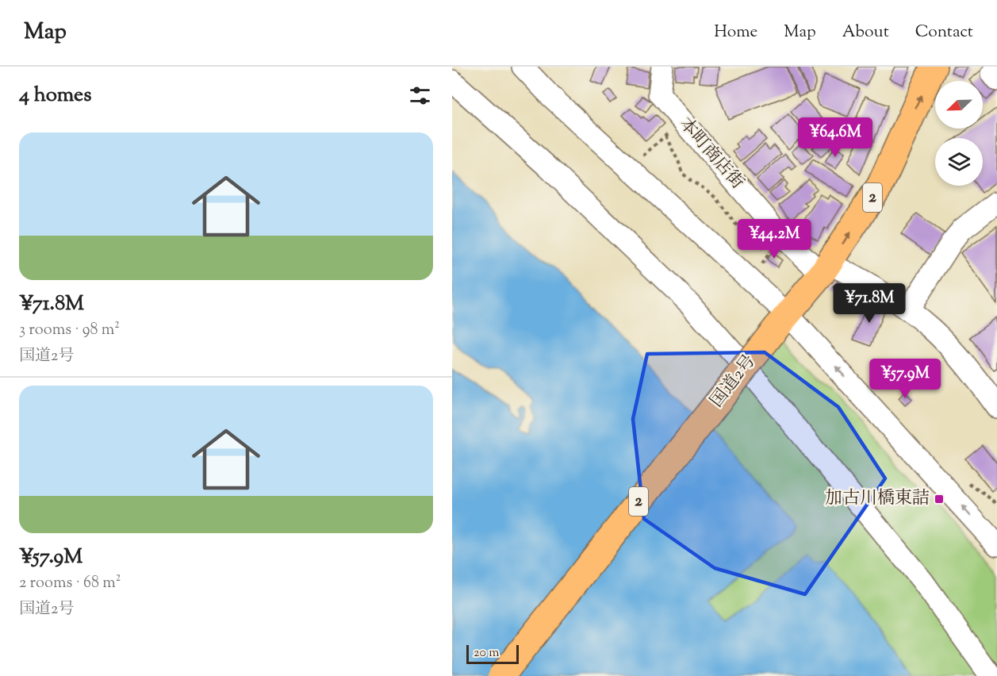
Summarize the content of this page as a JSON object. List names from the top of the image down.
{
  "streets": {
    "highway": ["2", "国道2号"],
    "street": ["本町商店街"]
  },
  "crossings": [
    ["本町商店街", "国道2号"]
  ],
  "places": {
    "transit": ["加古川橋東詰"]
  },
  "scale_bar": "20 m",
  "north": "bottom left",
  "page": {
    "header": "Map",
    "nav": [
      "Home",
      "Map",
      "About",
      "Contact"
    ],
    "heading": "4 homes",
    "price": [
      "¥64.6M",
      "¥44.2M",
      "¥71.8M",
      "¥57.9M"
    ],
    "list": [
      {
        "name": "¥71.8M",
        "note": "3 rooms · 98 m² · 国道2号"
      },
      {
        "name": "¥57.9M",
        "note": "2 rooms · 68 m² · 国道2号"
      }
    ],
    "scale": "20 m"
  }
}
